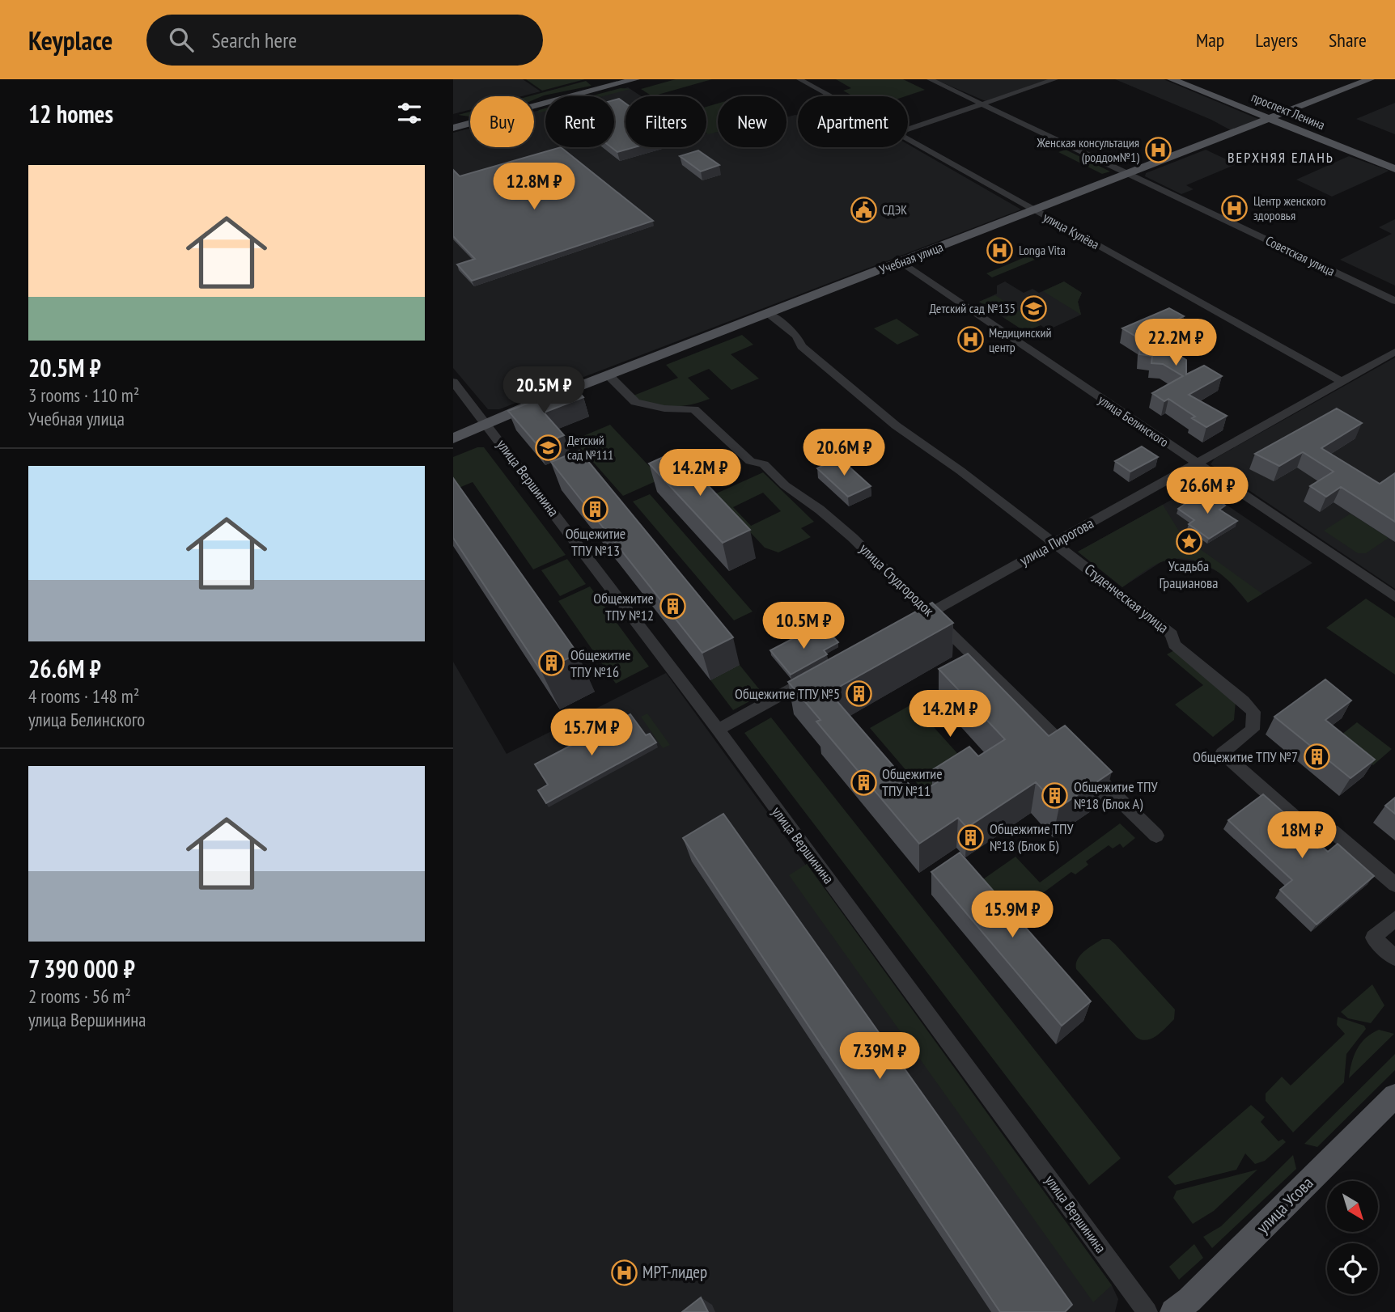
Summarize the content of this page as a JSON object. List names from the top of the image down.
{
  "streets": {
    "main road": ["проспект Ленина", "Учебная улица", "улица Усова"],
    "street": [
      "улица Кулёва",
      "Советская улица",
      "улица Белинского",
      "улица Вершинина",
      "улица Пирогова",
      "улица Студгородок",
      "Студенческая улица"
    ]
  },
  "crossings": [
    ["проспект Ленина", "Учебная улица"],
    ["улица Кулёва", "Учебная улица"],
    ["улица Кулёва", "улица Пирогова"],
    ["Советская улица", "Учебная улица"],
    ["Учебная улица", "улица Белинского"],
    ["Учебная улица", "улица Вершинина"],
    ["Учебная улица", "улица Студгородок"],
    ["Учебная улица", "Студенческая улица"],
    ["улица Белинского", "улица Пирогова"],
    ["улица Пирогова", "улица Студгородок"],
    ["улица Пирогова", "Студенческая улица"]
  ],
  "districts": ["ВЕРХНЯЯ ЕЛАНЬ"],
  "places": {
    "hospital": [
      "Женская консультация (роддом№1)",
      "Центр женского здоровья",
      "Longa Vita",
      "Медицинский центр",
      "МРТ-лидер"
    ],
    "public building": ["СДЭК"],
    "school or university": ["Детский сад №135", "Детский сад №111"],
    "building": [
      "Общежитие ТПУ №13",
      "Общежитие ТПУ №12",
      "Общежитие ТПУ №16",
      "Общежитие ТПУ №5",
      "Общежитие ТПУ №7",
      "Общежитие ТПУ №11",
      "Общежитие ТПУ №18 (Блок А)",
      "Общежитие ТПУ №18 (Блок Б)"
    ],
    "place": ["Усадьба Грацианова"]
  },
  "north": "bottom right",
  "page": {
    "header": "Keyplace",
    "search": "Search here",
    "nav": ["Map", "Layers", "Share"],
    "heading": "12 homes",
    "chip": [
      "Buy",
      "Rent",
      "Filters",
      "New",
      "Apartment"
    ],
    "list": [
      {
        "name": "20.5M ₽",
        "note": "3 rooms · 110 m² · Учебная улица"
      },
      {
        "name": "26.6M ₽",
        "note": "4 rooms · 148 m² · улица Белинского"
      },
      {
        "name": "7 390 000 ₽",
        "note": "2 rooms · 56 m² · улица Вершинина"
      }
    ],
    "price": [
      "12.8M ₽",
      "22.2M ₽",
      "20.5M ₽",
      "20.6M ₽",
      "14.2M ₽",
      "26.6M ₽",
      "10.5M ₽",
      "14.2M ₽",
      "15.7M ₽",
      "18M ₽",
      "15.9M ₽",
      "7.39M ₽"
    ]
  }
}
